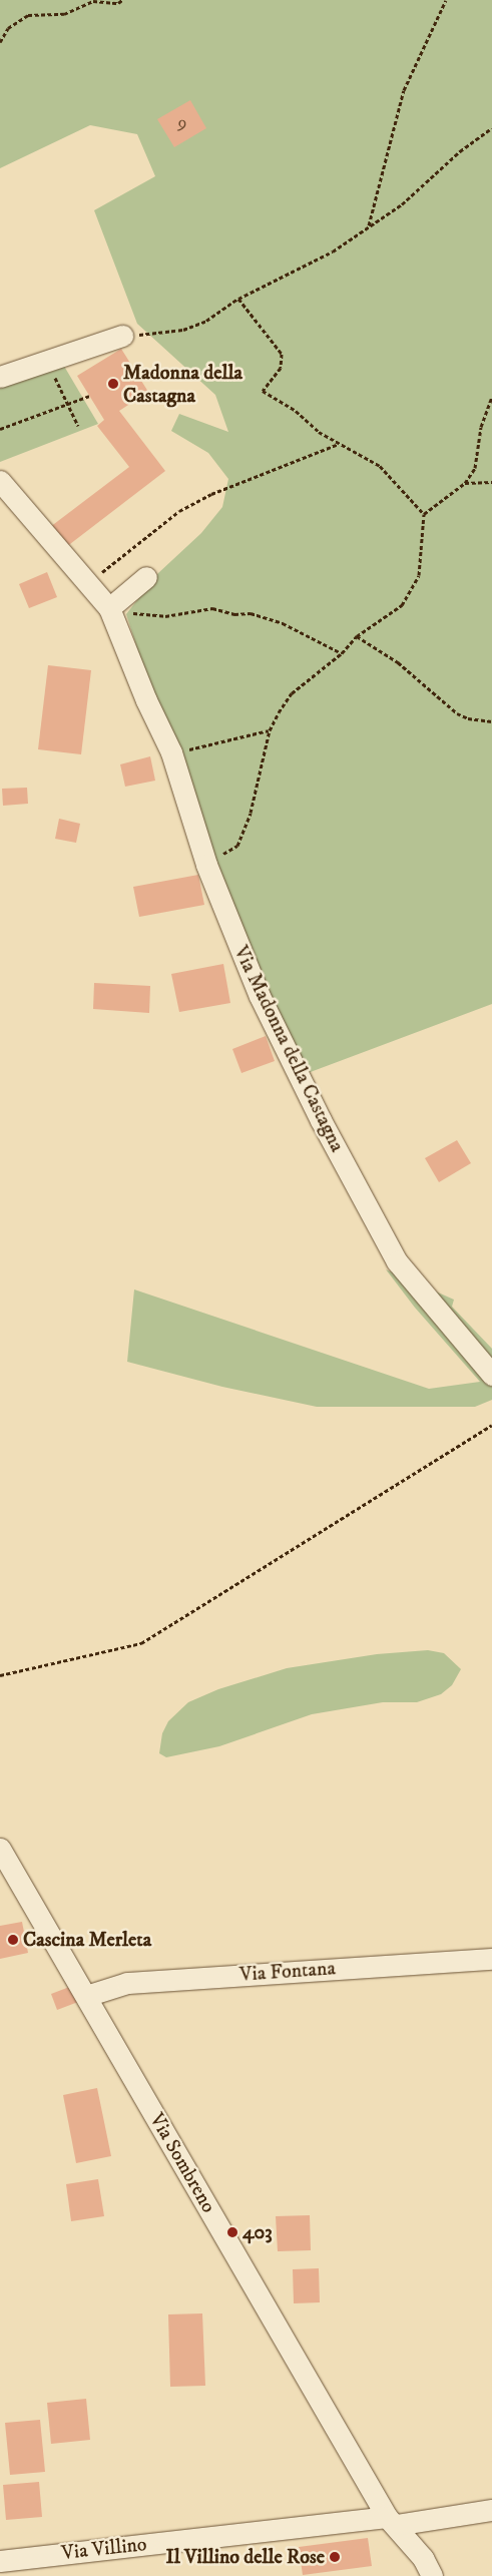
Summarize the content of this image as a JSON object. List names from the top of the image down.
{
  "streets": {
    "street": [
      "Via Madonna della Castagna",
      "Via Fontana",
      "Via Sombreno",
      "Via Villino"
    ]
  },
  "crossings": [
    ["Via Fontana", "Via Sombreno"],
    ["Via Sombreno", "Via Villino"]
  ],
  "places": [
    "Madonna della Castagna",
    "Cascina Merleta",
    "403",
    "Il Villino delle Rose"
  ],
  "house_numbers": ["9"]
}
